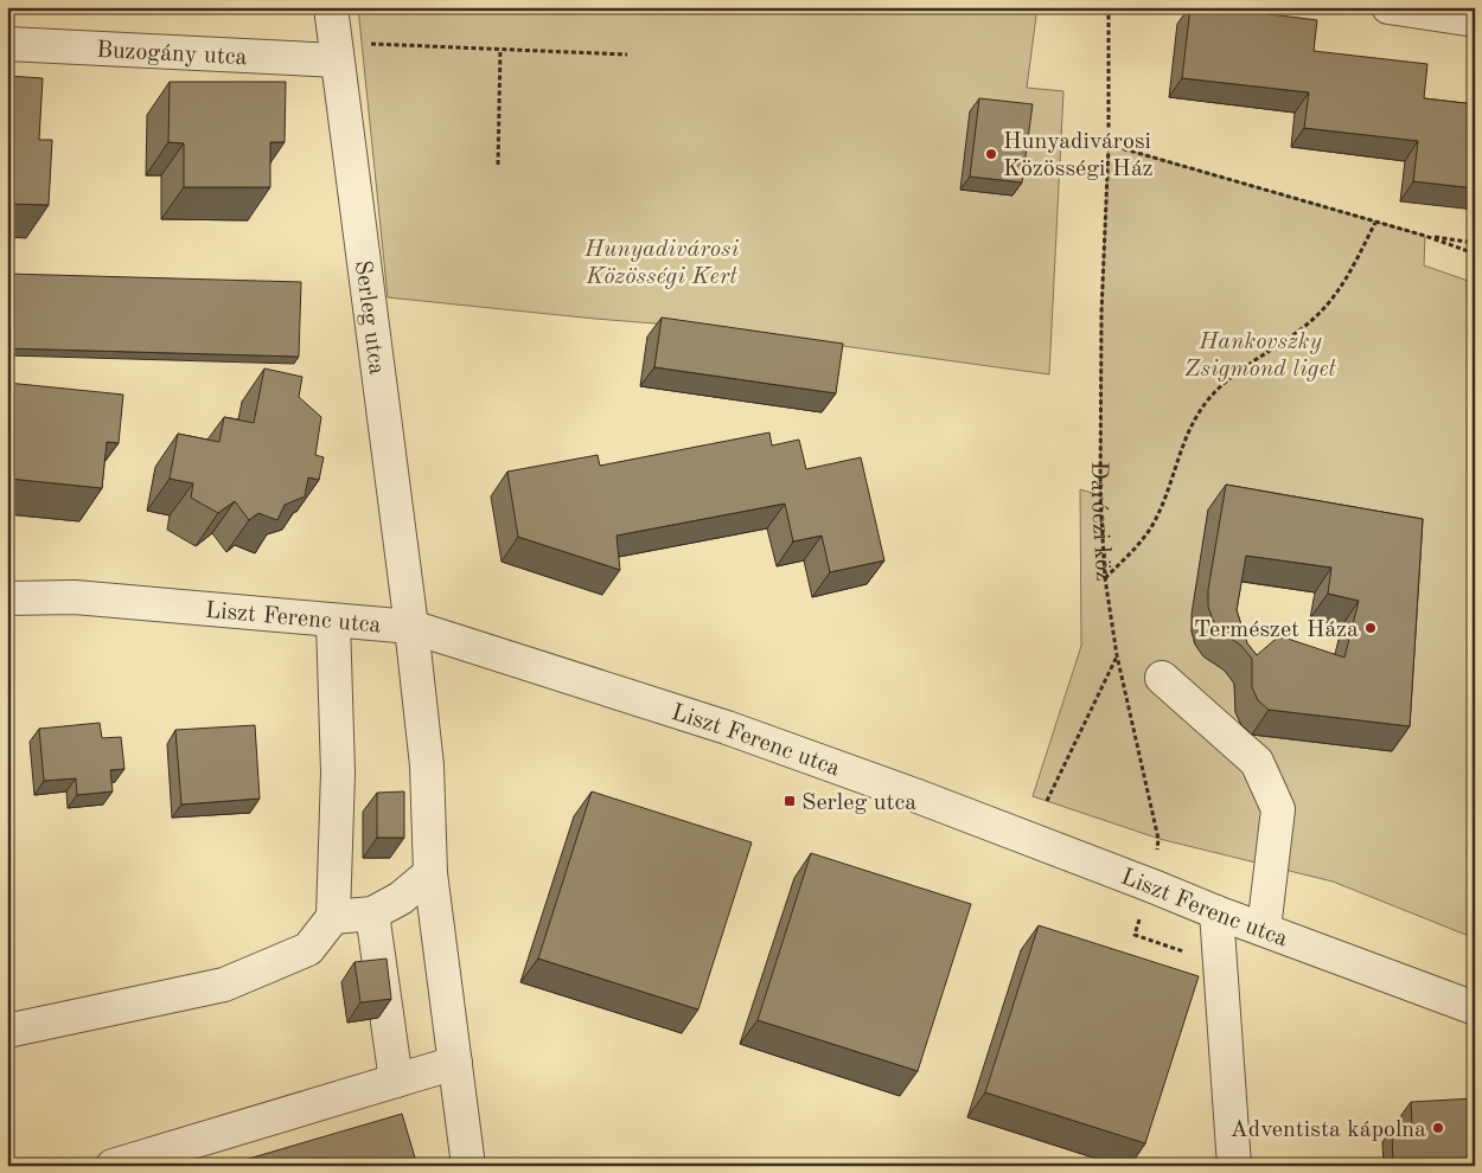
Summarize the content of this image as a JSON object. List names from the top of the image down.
{
  "streets": {
    "street": ["Buzogány utca", "Serleg utca", "Liszt Ferenc utca"],
    "path": ["Daróczi köz"]
  },
  "crossings": [
    ["Buzogány utca", "Serleg utca"],
    ["Serleg utca", "Liszt Ferenc utca"],
    ["Daróczi köz", "Liszt Ferenc utca"]
  ],
  "parks": ["Hunyadivárosi Közösségi Kert", "Hankovszky Zsigmond liget"],
  "places": {
    "other": ["Hunyadivárosi Közösségi Ház", "Természet Háza", "Adventista kápolna"],
    "transit": ["Serleg utca"]
  }
}
